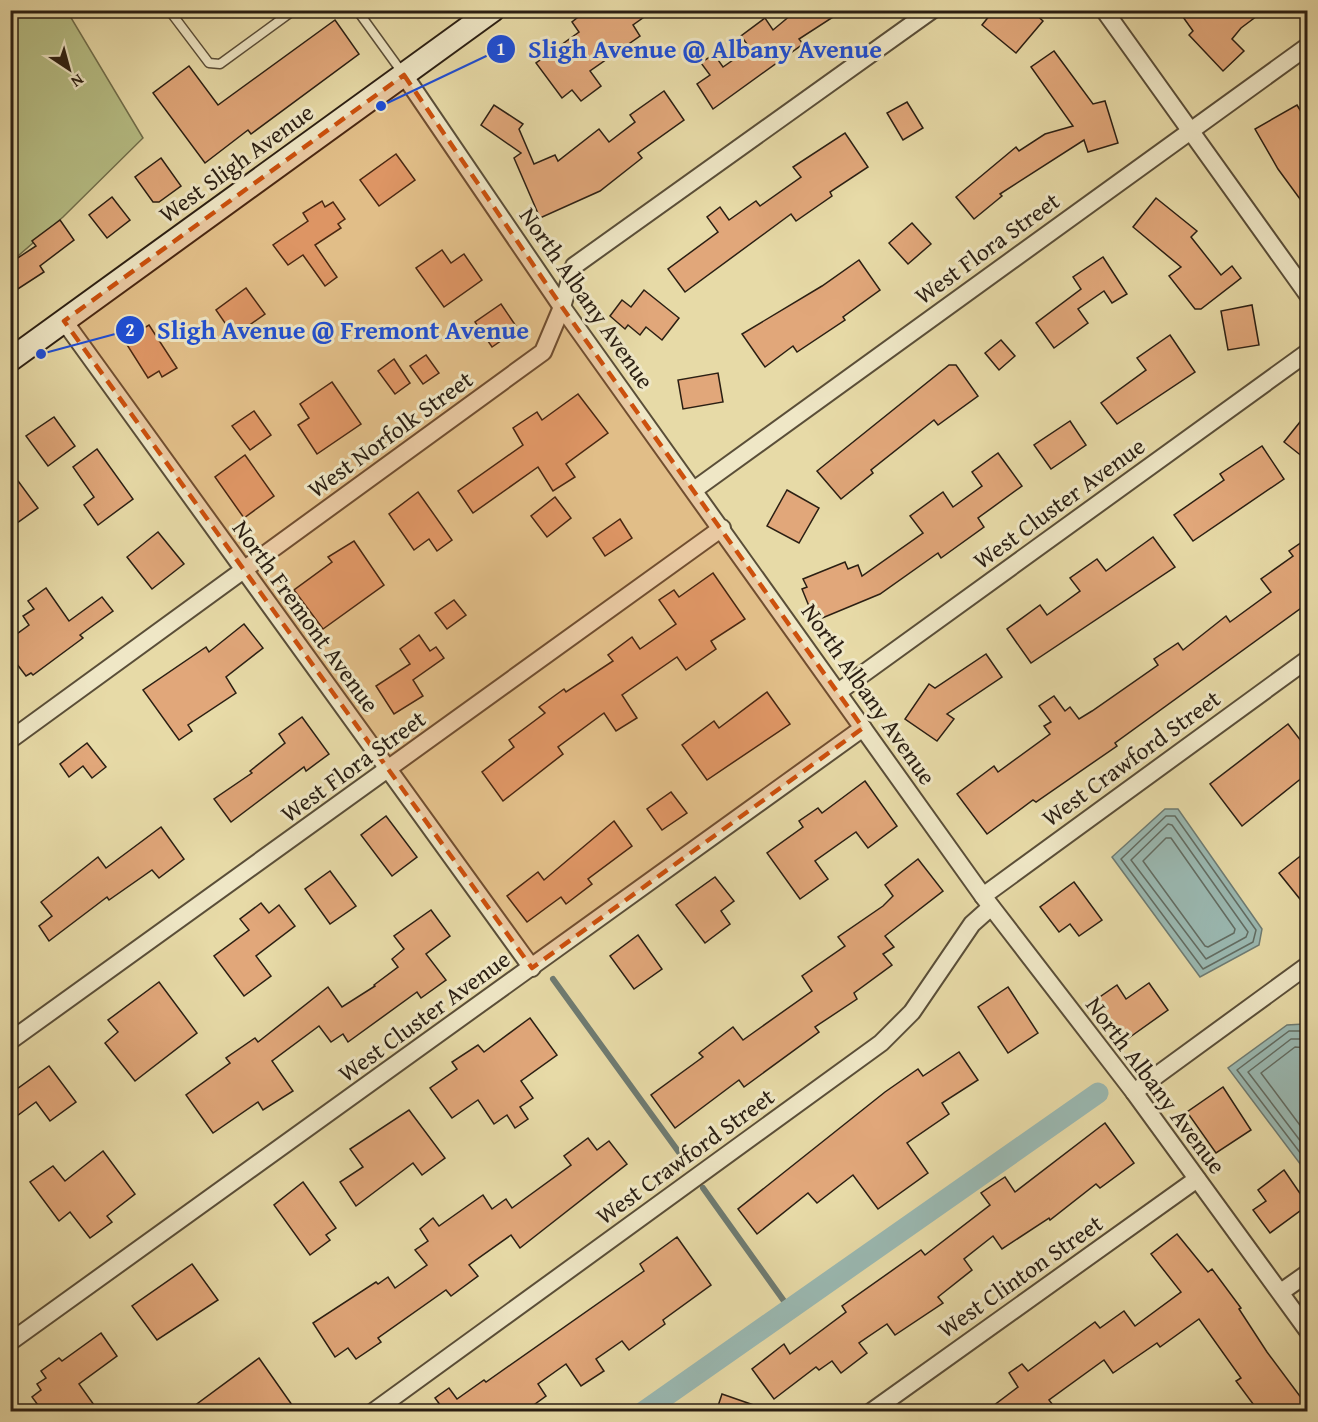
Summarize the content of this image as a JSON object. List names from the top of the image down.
{
  "streets": {
    "main road": ["West Sligh Avenue"],
    "street": [
      "West Flora Street",
      "North Albany Avenue",
      "West Norfolk Street",
      "West Cluster Avenue",
      "North Fremont Avenue",
      "West Crawford Street",
      "West Clinton Street"
    ]
  },
  "crossings": [
    ["West Sligh Avenue", "North Albany Avenue"],
    ["West Sligh Avenue", "North Fremont Avenue"],
    ["West Flora Street", "North Albany Avenue"],
    ["West Flora Street", "North Fremont Avenue"],
    ["North Albany Avenue", "West Norfolk Street"],
    ["North Albany Avenue", "West Cluster Avenue"],
    ["North Albany Avenue", "West Crawford Street"],
    ["North Albany Avenue", "West Clinton Street"],
    ["West Norfolk Street", "North Fremont Avenue"],
    ["West Cluster Avenue", "North Fremont Avenue"]
  ],
  "places": ["Sligh Avenue @ Albany Avenue", "Sligh Avenue @ Fremont Avenue"],
  "north": "bottom right"
}
